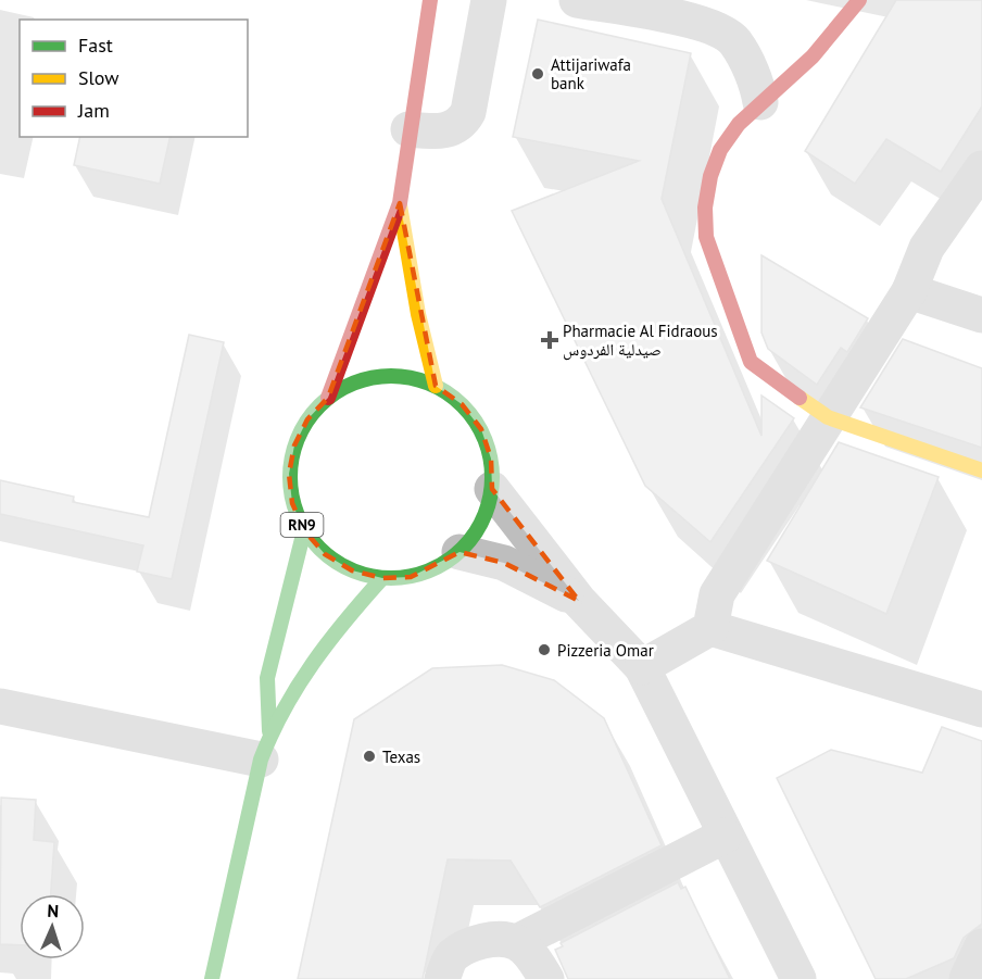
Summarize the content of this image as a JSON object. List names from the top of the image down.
{
  "streets": {
    "main road": ["RN9"]
  },
  "places": {
    "other": ["Attijariwafa bank", "Pizzeria Omar", "Texas"],
    "health": ["Pharmacie Al Fidraous صيدلية الفردوس"]
  },
  "legend": ["Fast", "Slow", "Jam"],
  "north": "top"
}
